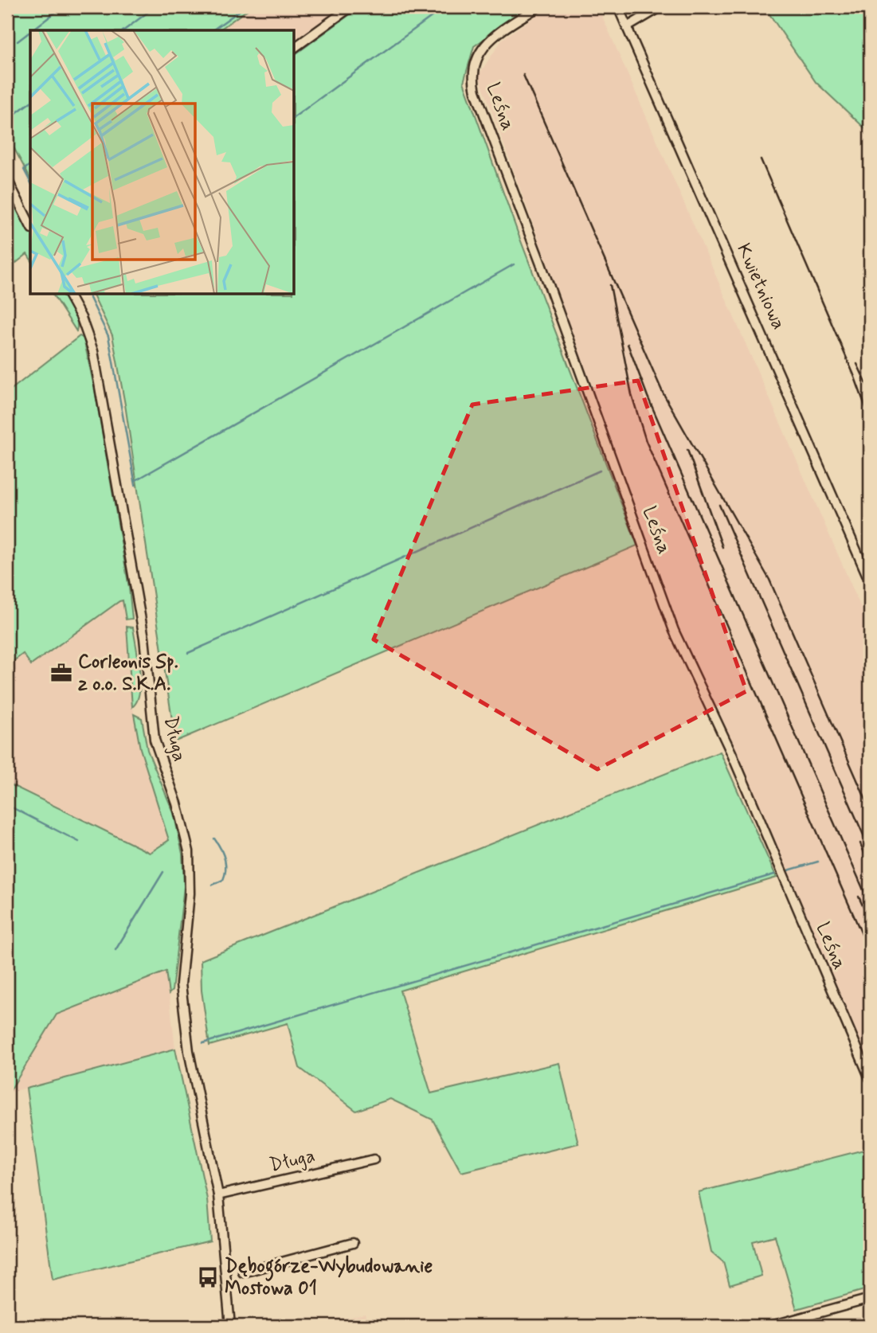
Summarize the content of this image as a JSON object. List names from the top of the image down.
{
  "streets": {
    "street": ["Leśna", "Kwietniowa", "Długa"]
  },
  "places": {
    "office": ["Corleonis Sp. z o.o. S.K.A."],
    "bus stop": ["Dębogórze-Wybudowanie Mostowa 01"]
  }
}
